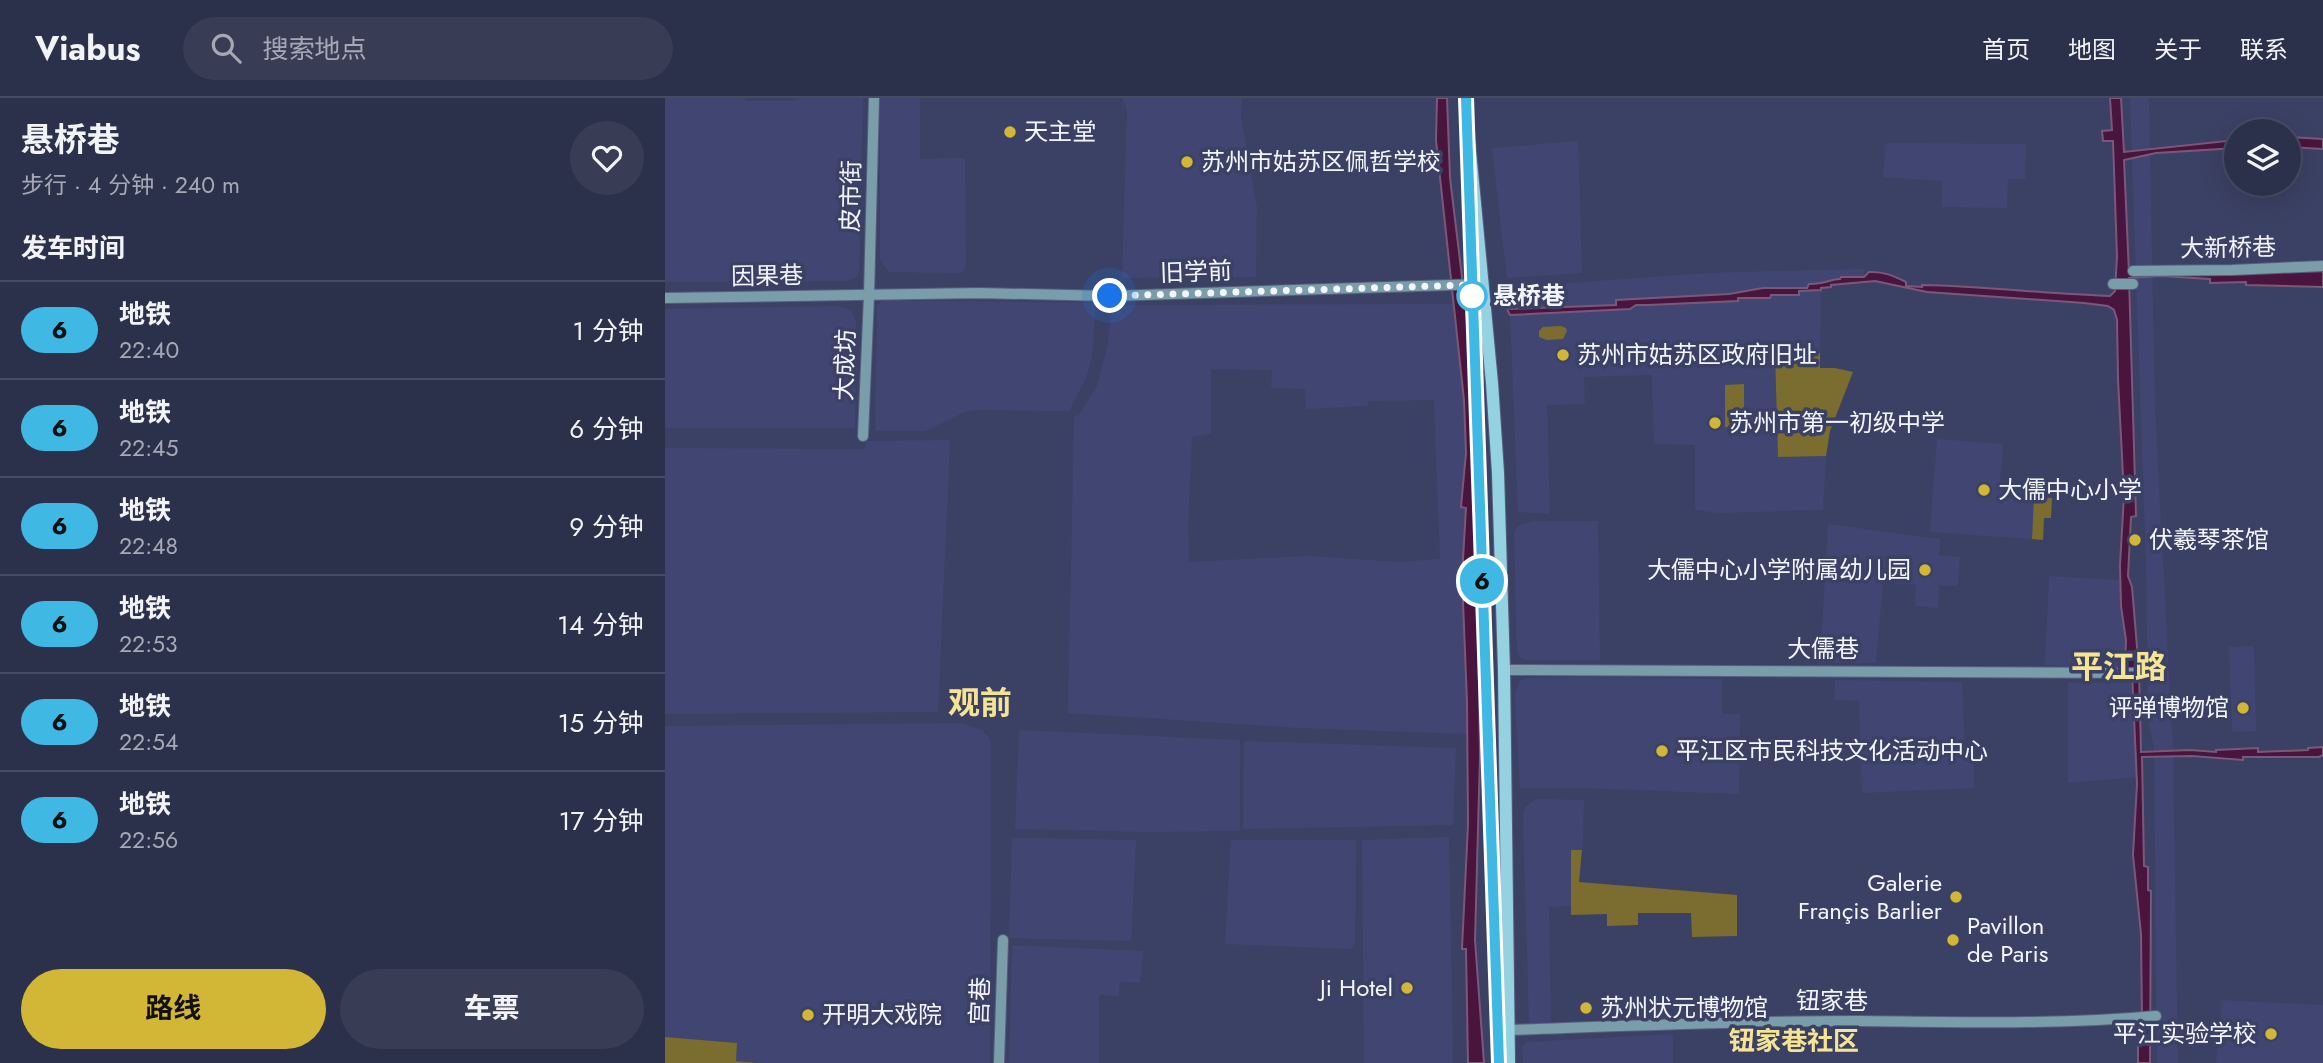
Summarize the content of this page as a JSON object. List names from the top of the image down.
{
  "streets": {
    "street": [
      "皮市街",
      "大新桥巷",
      "旧学前",
      "因果巷",
      "大成坊",
      "大儒巷",
      "宫巷",
      "钮家巷"
    ]
  },
  "crossings": [
    ["皮市街", "旧学前"],
    ["皮市街", "因果巷"],
    ["皮市街", "大成坊"],
    ["旧学前", "因果巷"],
    ["旧学前", "大成坊"],
    ["因果巷", "大成坊"]
  ],
  "districts": ["平江路", "观前", "钮家巷社区"],
  "places": [
    "天主堂",
    "苏州市姑苏区佩哲学校",
    "悬桥巷",
    "苏州市姑苏区政府旧址",
    "苏州市第一初级中学",
    "大儒中心小学",
    "伏羲琴茶馆",
    "大儒中心小学附属幼儿园",
    "评弹博物馆",
    "平江区市民科技文化活动中心",
    "Galerie Françis Barlier",
    "Pavillon de Paris",
    "Ji Hotel",
    "苏州状元博物馆",
    "开明大戏院",
    "平江实验学校"
  ],
  "lines": ["metro line 6"],
  "page": {
    "header": "Viabus",
    "search": "搜索地点",
    "nav": [
      "首页",
      "地图",
      "关于",
      "联系"
    ],
    "heading": [
      ["悬桥巷", "步行 · 4 分钟 · 240 m"],
      "发车时间"
    ],
    "on_map": "6",
    "list": [
      {
        "mark": "6",
        "name": "地铁",
        "note": "22:40",
        "value": "1 分钟"
      },
      {
        "mark": "6",
        "name": "地铁",
        "note": "22:45",
        "value": "6 分钟"
      },
      {
        "mark": "6",
        "name": "地铁",
        "note": "22:48",
        "value": "9 分钟"
      },
      {
        "mark": "6",
        "name": "地铁",
        "note": "22:53",
        "value": "14 分钟"
      },
      {
        "mark": "6",
        "name": "地铁",
        "note": "22:54",
        "value": "15 分钟"
      },
      {
        "mark": "6",
        "name": "地铁",
        "note": "22:56",
        "value": "17 分钟"
      }
    ],
    "buttons": ["路线", "车票"]
  }
}
